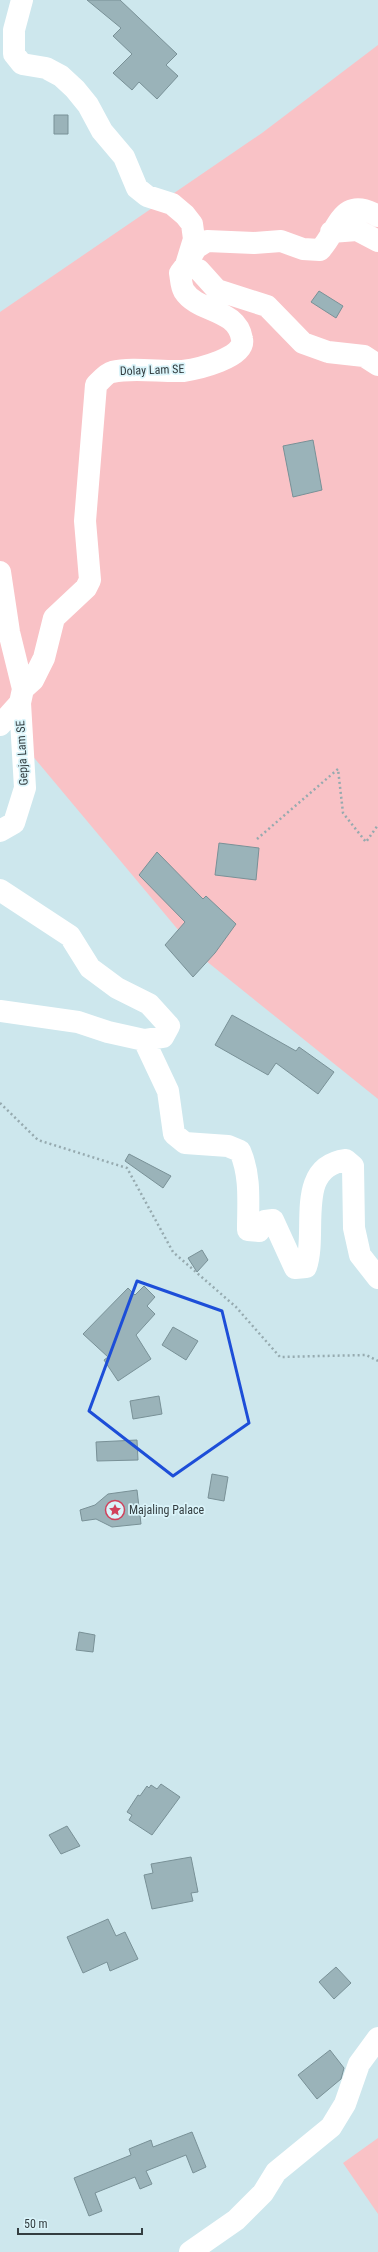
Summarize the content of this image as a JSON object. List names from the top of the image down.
{
  "streets": {
    "street": ["Dolay Lam SE", "Gepja Lam SE"]
  },
  "crossings": [
    ["Dolay Lam SE", "Gepja Lam SE"]
  ],
  "places": {
    "place": ["Majaling Palace"]
  },
  "scale_bar": "50 m"
}
